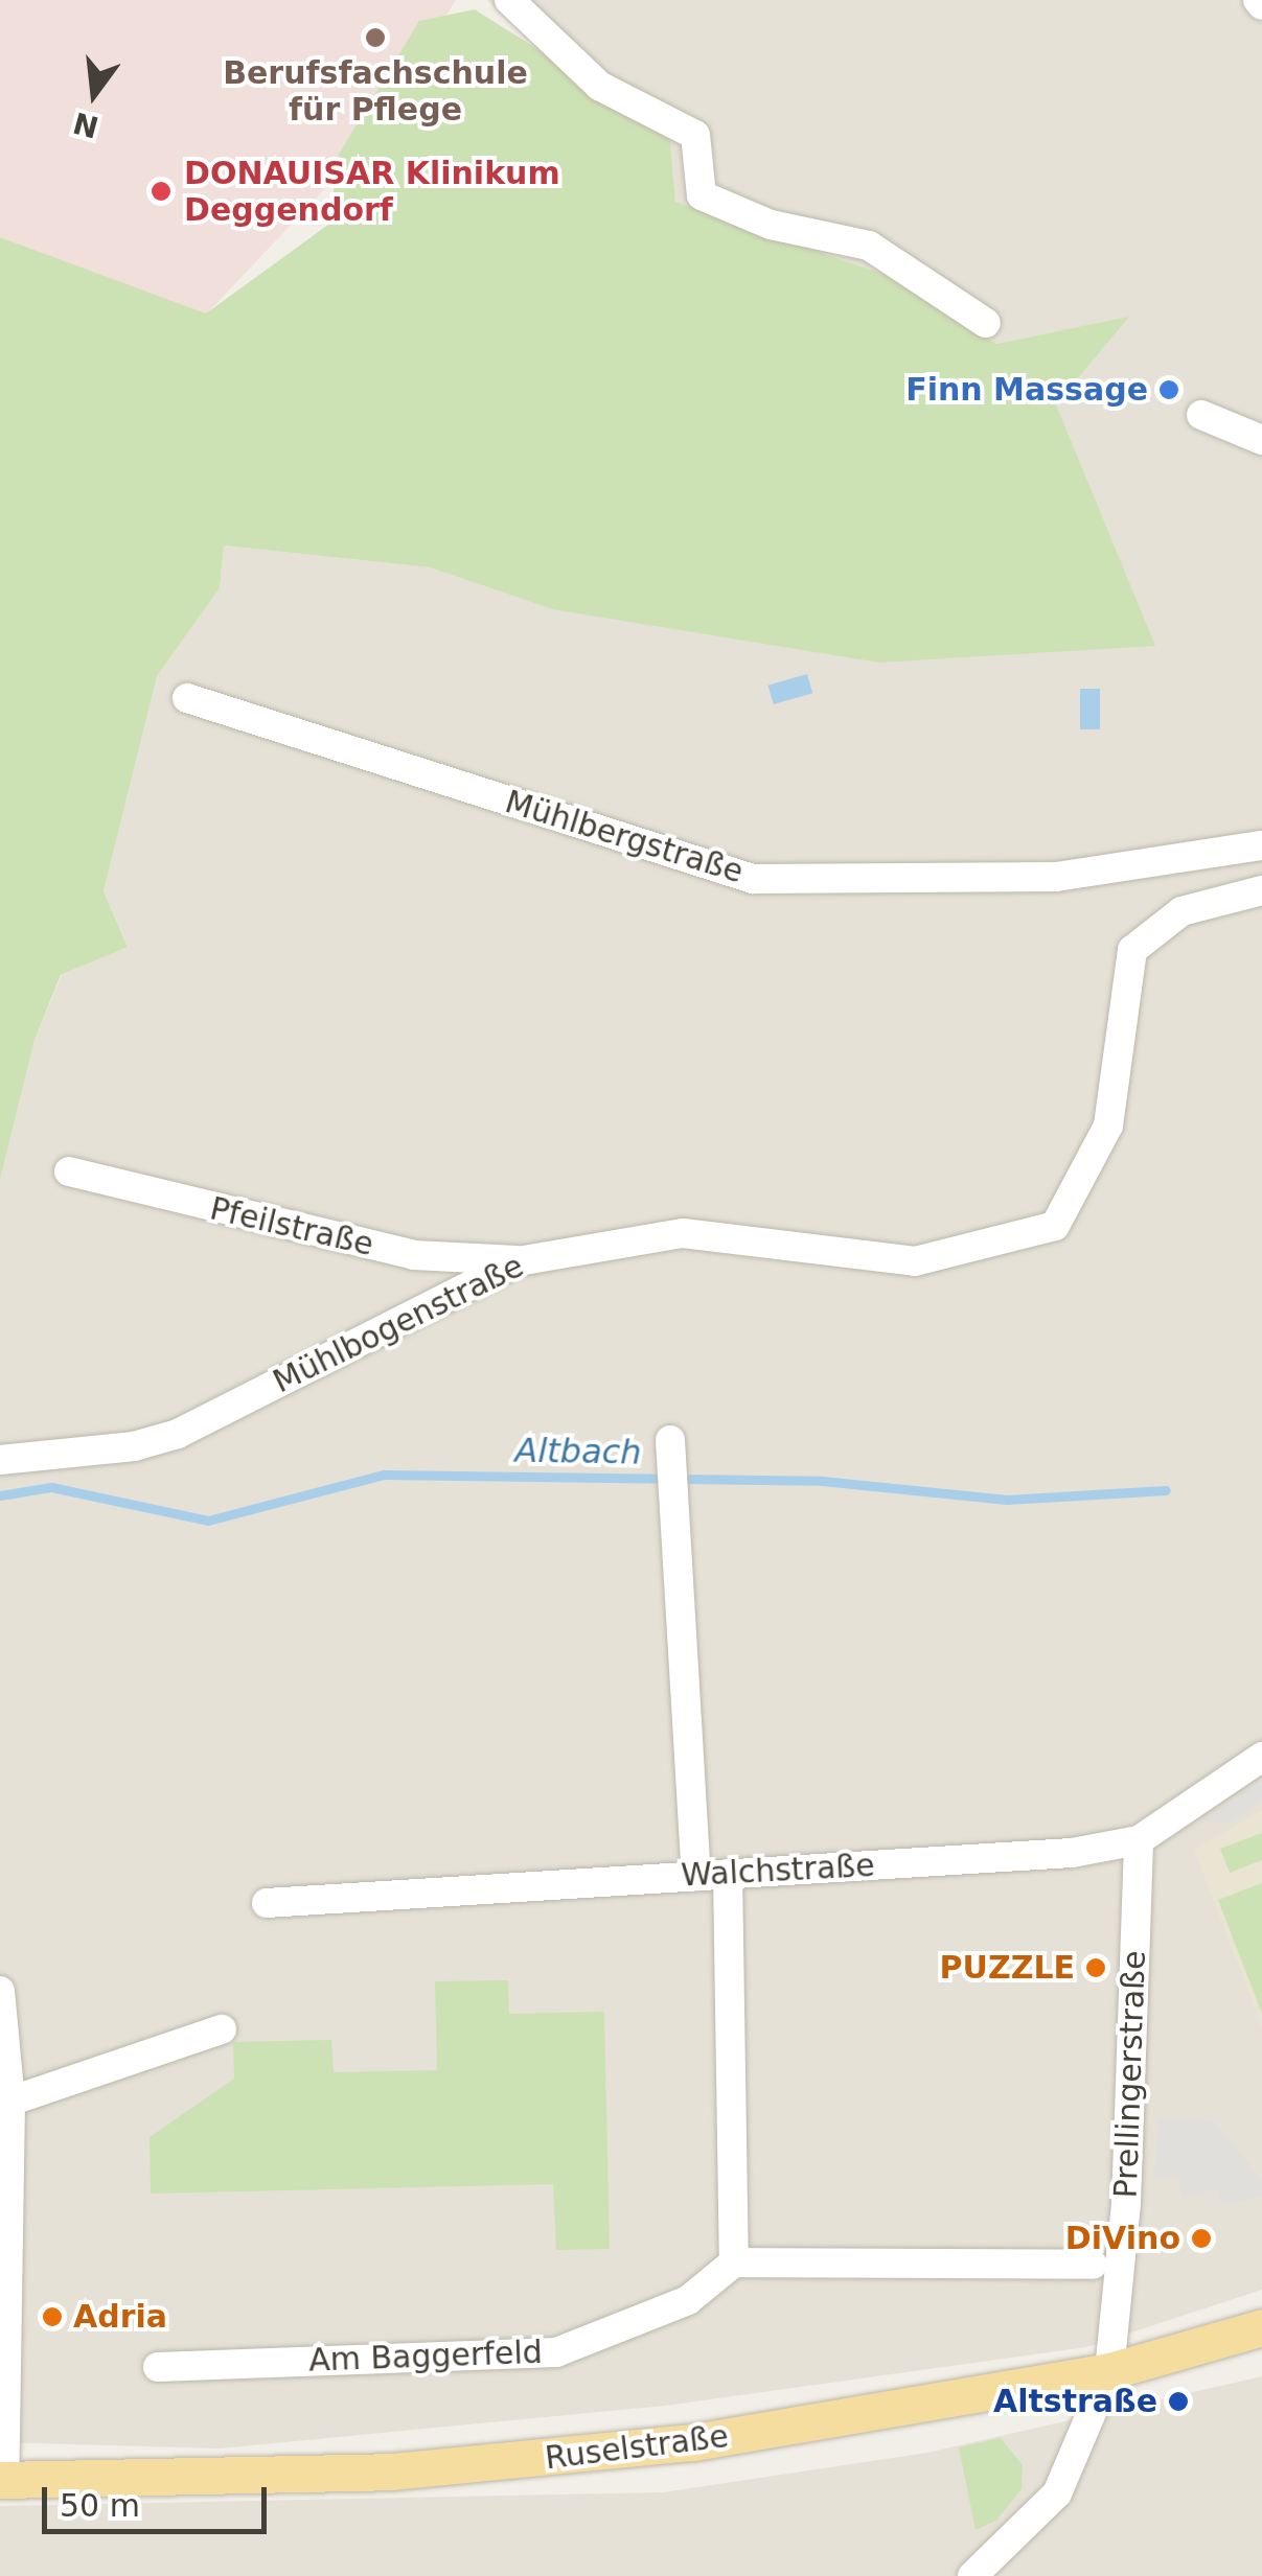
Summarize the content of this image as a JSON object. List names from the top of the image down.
{
  "streets": {
    "main road": ["Ruselstraße"],
    "street": [
      "Mühlbergstraße",
      "Pfeilstraße",
      "Mühlbogenstraße",
      "Walchstraße",
      "Prellingerstraße",
      "Am Baggerfeld"
    ]
  },
  "crossings": [
    ["Pfeilstraße", "Mühlbogenstraße"],
    ["Walchstraße", "Prellingerstraße"],
    ["Prellingerstraße", "Ruselstraße"]
  ],
  "water": ["Altbach"],
  "places": [
    "Berufsfachschule für Pflege",
    "DONAUISAR Klinikum Deggendorf",
    "Finn Massage",
    "PUZZLE",
    "DiVino",
    "Adria",
    "Altstraße"
  ],
  "scale_bar": "50 m",
  "north": "bottom"
}
